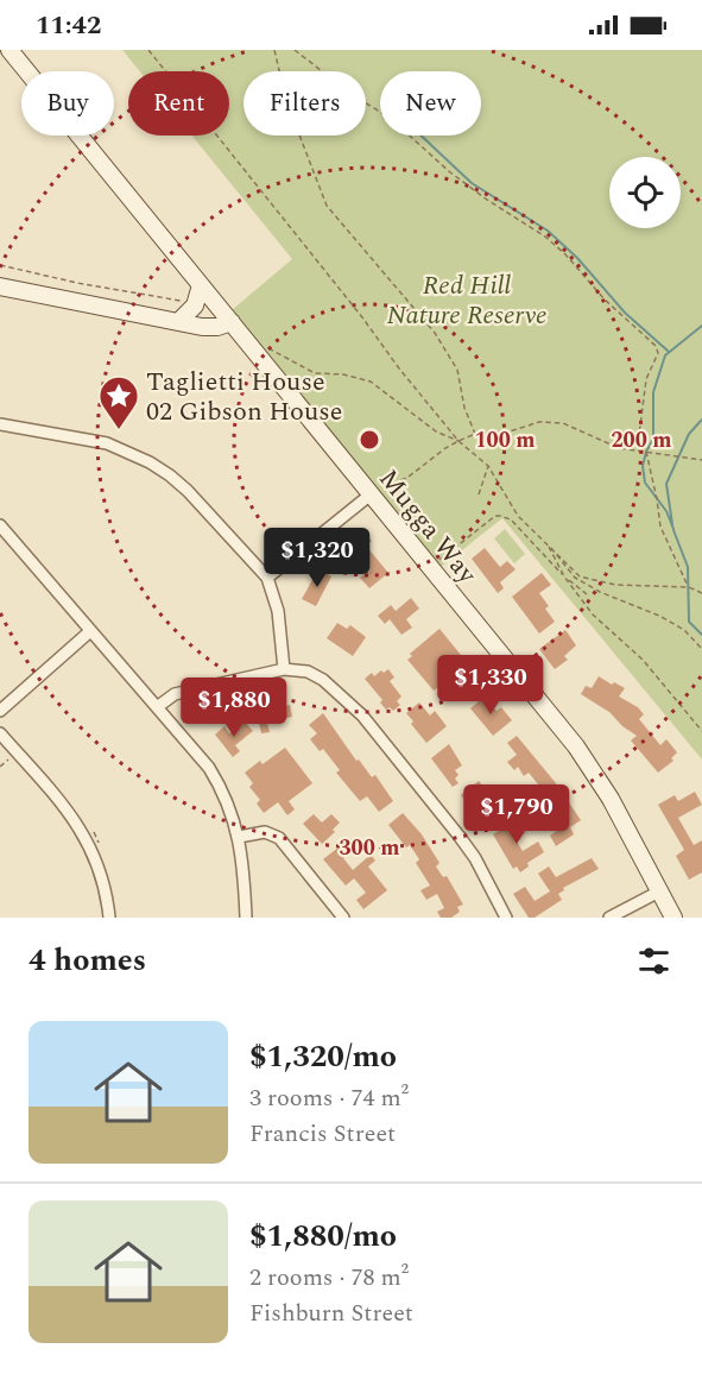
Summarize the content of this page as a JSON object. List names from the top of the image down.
{
  "streets": {
    "main road": ["Mugga Way"]
  },
  "parks": ["Red Hill Nature Reserve"],
  "places": {
    "place": ["Taglietti House 02 Gibson House"]
  },
  "page": {
    "status": "11:42",
    "chip": [
      "Buy",
      "Rent",
      "Filters",
      "New"
    ],
    "price": [
      "$1,320",
      "$1,330",
      "$1,880",
      "$1,790"
    ],
    "heading": "4 homes",
    "list": [
      {
        "name": "$1,320/mo",
        "note": "3 rooms · 74 m² · Francis Street"
      },
      {
        "name": "$1,880/mo",
        "note": "2 rooms · 78 m² · Fishburn Street"
      }
    ]
  },
  "rings": ["100 m", "200 m", "300 m"]
}
